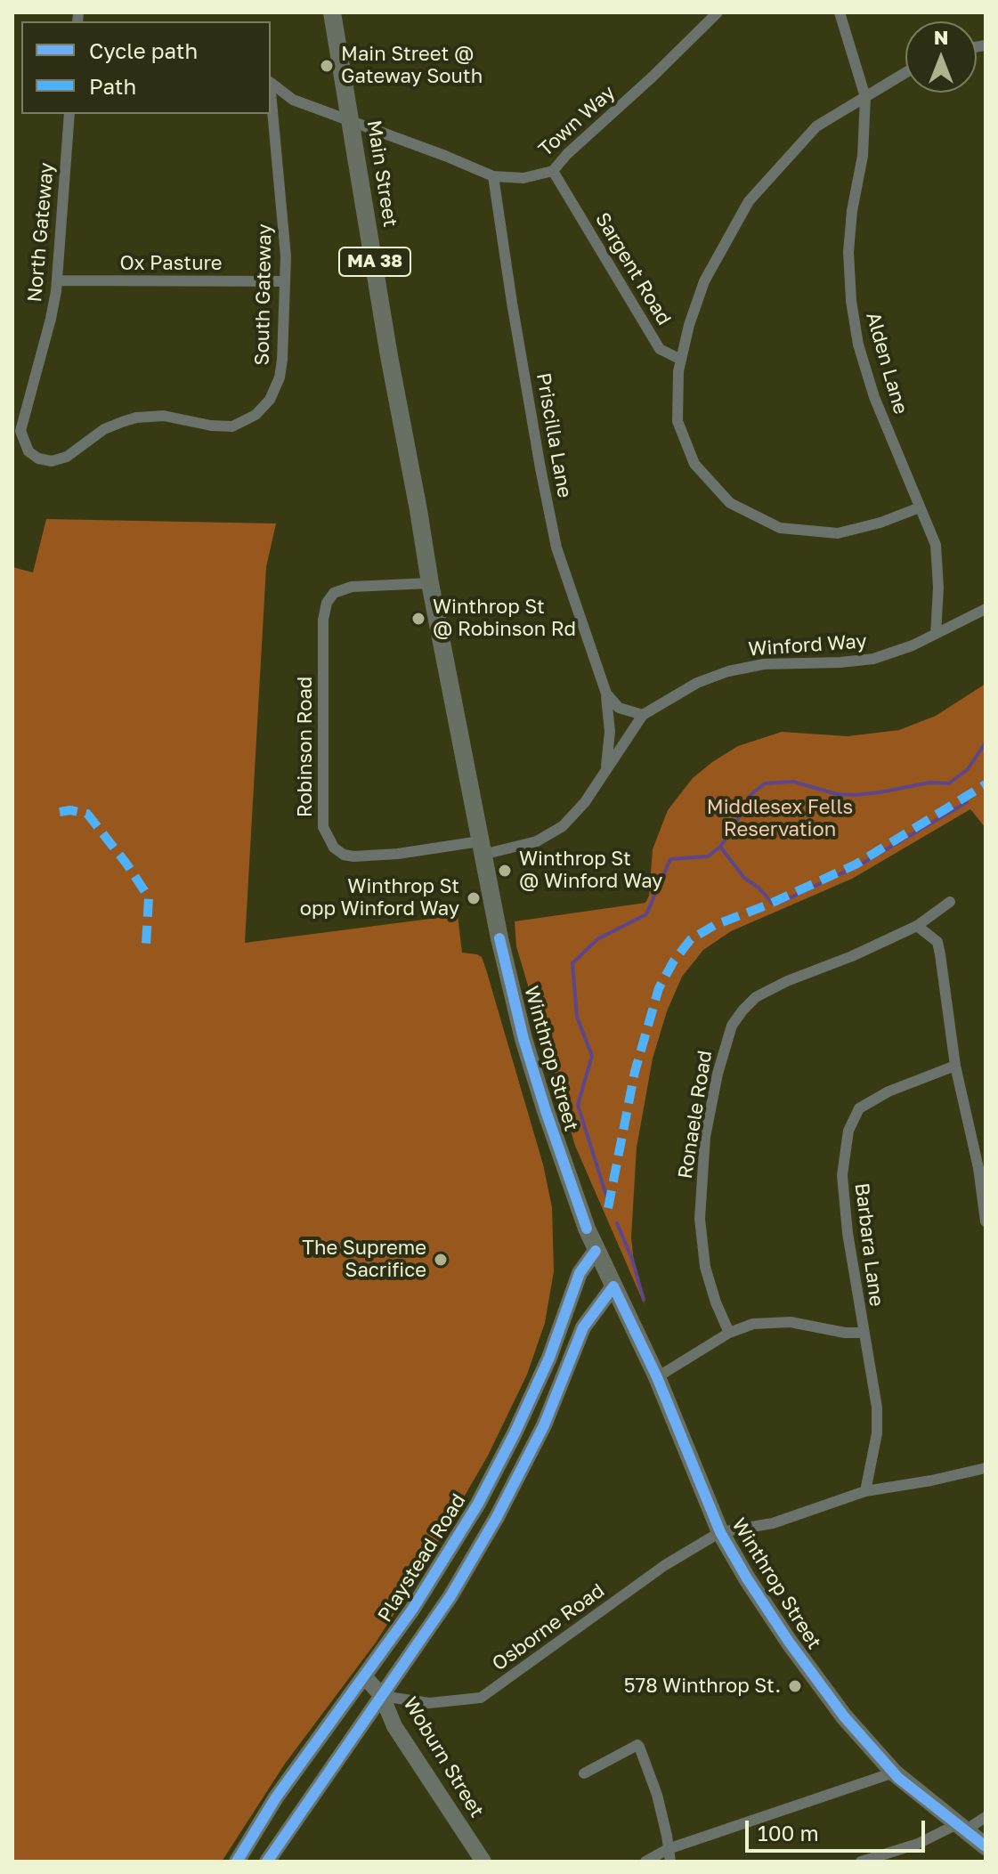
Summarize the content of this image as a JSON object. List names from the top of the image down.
{
  "streets": {
    "main road": [
      "Main Street",
      "MA 38",
      "Winthrop Street",
      "Playstead Road",
      "Woburn Street"
    ],
    "street": [
      "Town Way",
      "North Gateway",
      "Ox Pasture",
      "Sargent Road",
      "South Gateway",
      "Alden Lane",
      "Priscilla Lane",
      "Winford Way",
      "Robinson Road",
      "Ronaele Road",
      "Barbara Lane",
      "Osborne Road"
    ]
  },
  "crossings": [
    ["Town Way", "Main Street"],
    ["Town Way", "Sargent Road"],
    ["Town Way", "South Gateway"],
    ["Town Way", "Priscilla Lane"],
    ["Main Street", "South Gateway"],
    ["Main Street", "Winthrop Street"],
    ["North Gateway", "Ox Pasture"],
    ["North Gateway", "South Gateway"],
    ["Ox Pasture", "South Gateway"],
    ["Alden Lane", "Winford Way"],
    ["Priscilla Lane", "Winford Way"],
    ["Winford Way", "Robinson Road"],
    ["Winford Way", "Winthrop Street"],
    ["Robinson Road", "Winthrop Street"],
    ["Winthrop Street", "Ronaele Road"],
    ["Winthrop Street", "Barbara Lane"],
    ["Winthrop Street", "Playstead Road"],
    ["Winthrop Street", "Osborne Road"],
    ["Ronaele Road", "Barbara Lane"],
    ["Ronaele Road", "Osborne Road"],
    ["Barbara Lane", "Osborne Road"],
    ["Playstead Road", "Woburn Street"],
    ["Osborne Road", "Woburn Street"]
  ],
  "parks": ["Middlesex Fells Reservation"],
  "places": [
    "Main Street @ Gateway South",
    "Winthrop St @ Robinson Rd",
    "Winthrop St @ Winford Way",
    "Winthrop St opp Winford Way",
    "The Supreme Sacrifice",
    "578 Winthrop St."
  ],
  "legend": ["Cycle path", "Path"],
  "scale_bar": "100 m",
  "north": "top"
}
